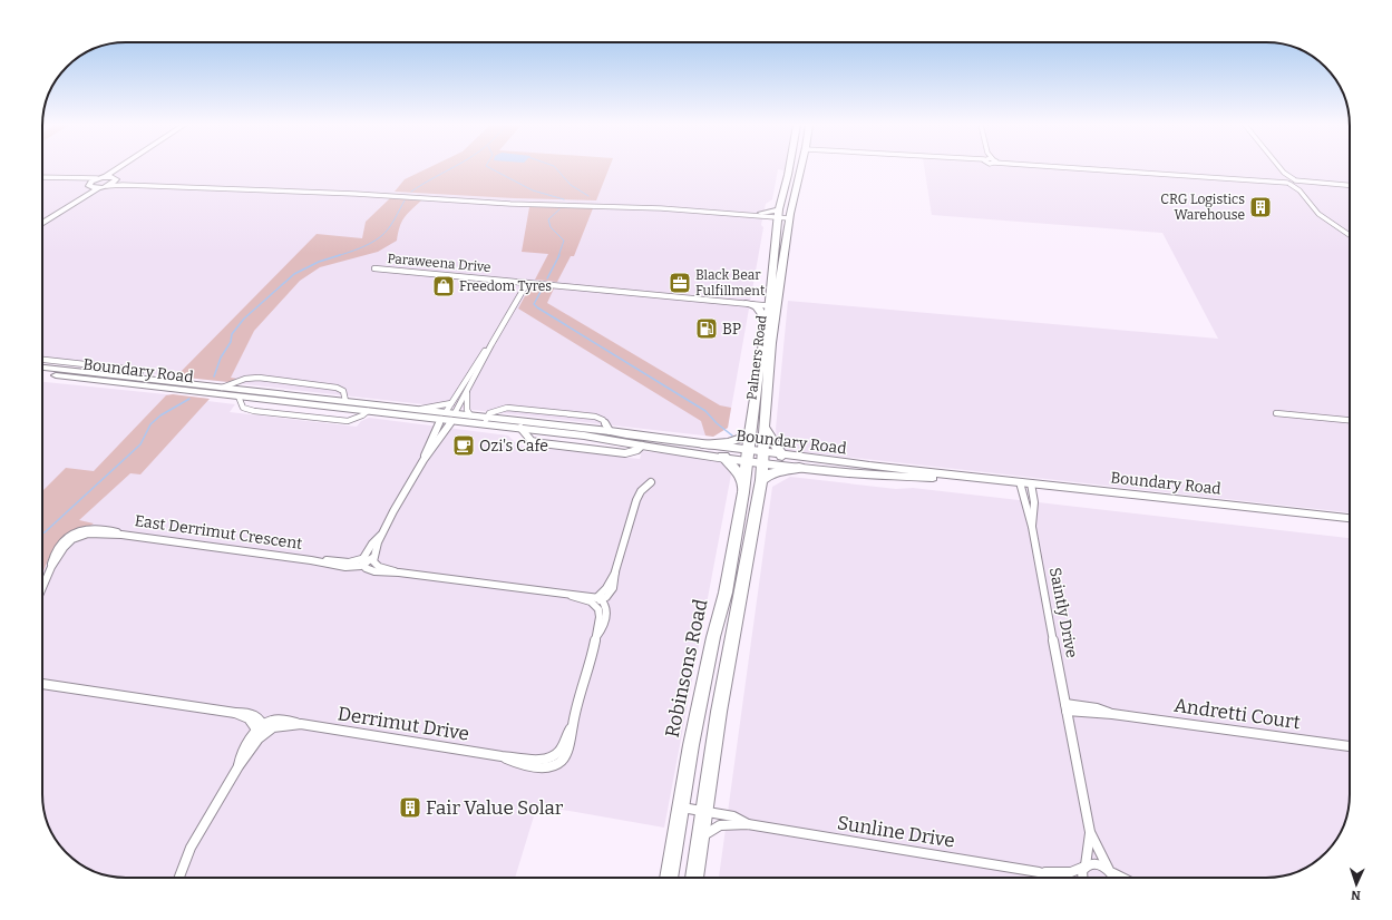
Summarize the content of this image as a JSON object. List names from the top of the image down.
{
  "streets": {
    "highway": ["Palmers Road", "Robinsons Road"],
    "main road": ["Boundary Road"],
    "street": [
      "Paraweena Drive",
      "East Derrimut Crescent",
      "Saintly Drive",
      "Andretti Court",
      "Derrimut Drive",
      "Sunline Drive"
    ]
  },
  "crossings": [
    ["Paraweena Drive", "Palmers Road"],
    ["Palmers Road", "Boundary Road"],
    ["Palmers Road", "Robinsons Road"],
    ["Boundary Road", "Saintly Drive"],
    ["Boundary Road", "Robinsons Road"],
    ["Saintly Drive", "Andretti Court"],
    ["Saintly Drive", "Sunline Drive"],
    ["Robinsons Road", "Sunline Drive"]
  ],
  "places": {
    "building": ["CRG Logistics Warehouse", "Fair Value Solar"],
    "office": ["Black Bear Fulfillment"],
    "shop": ["Freedom Tyres"],
    "fuel station": ["BP"],
    "cafe": ["Ozi's Cafe"]
  },
  "north": "bottom"
}
